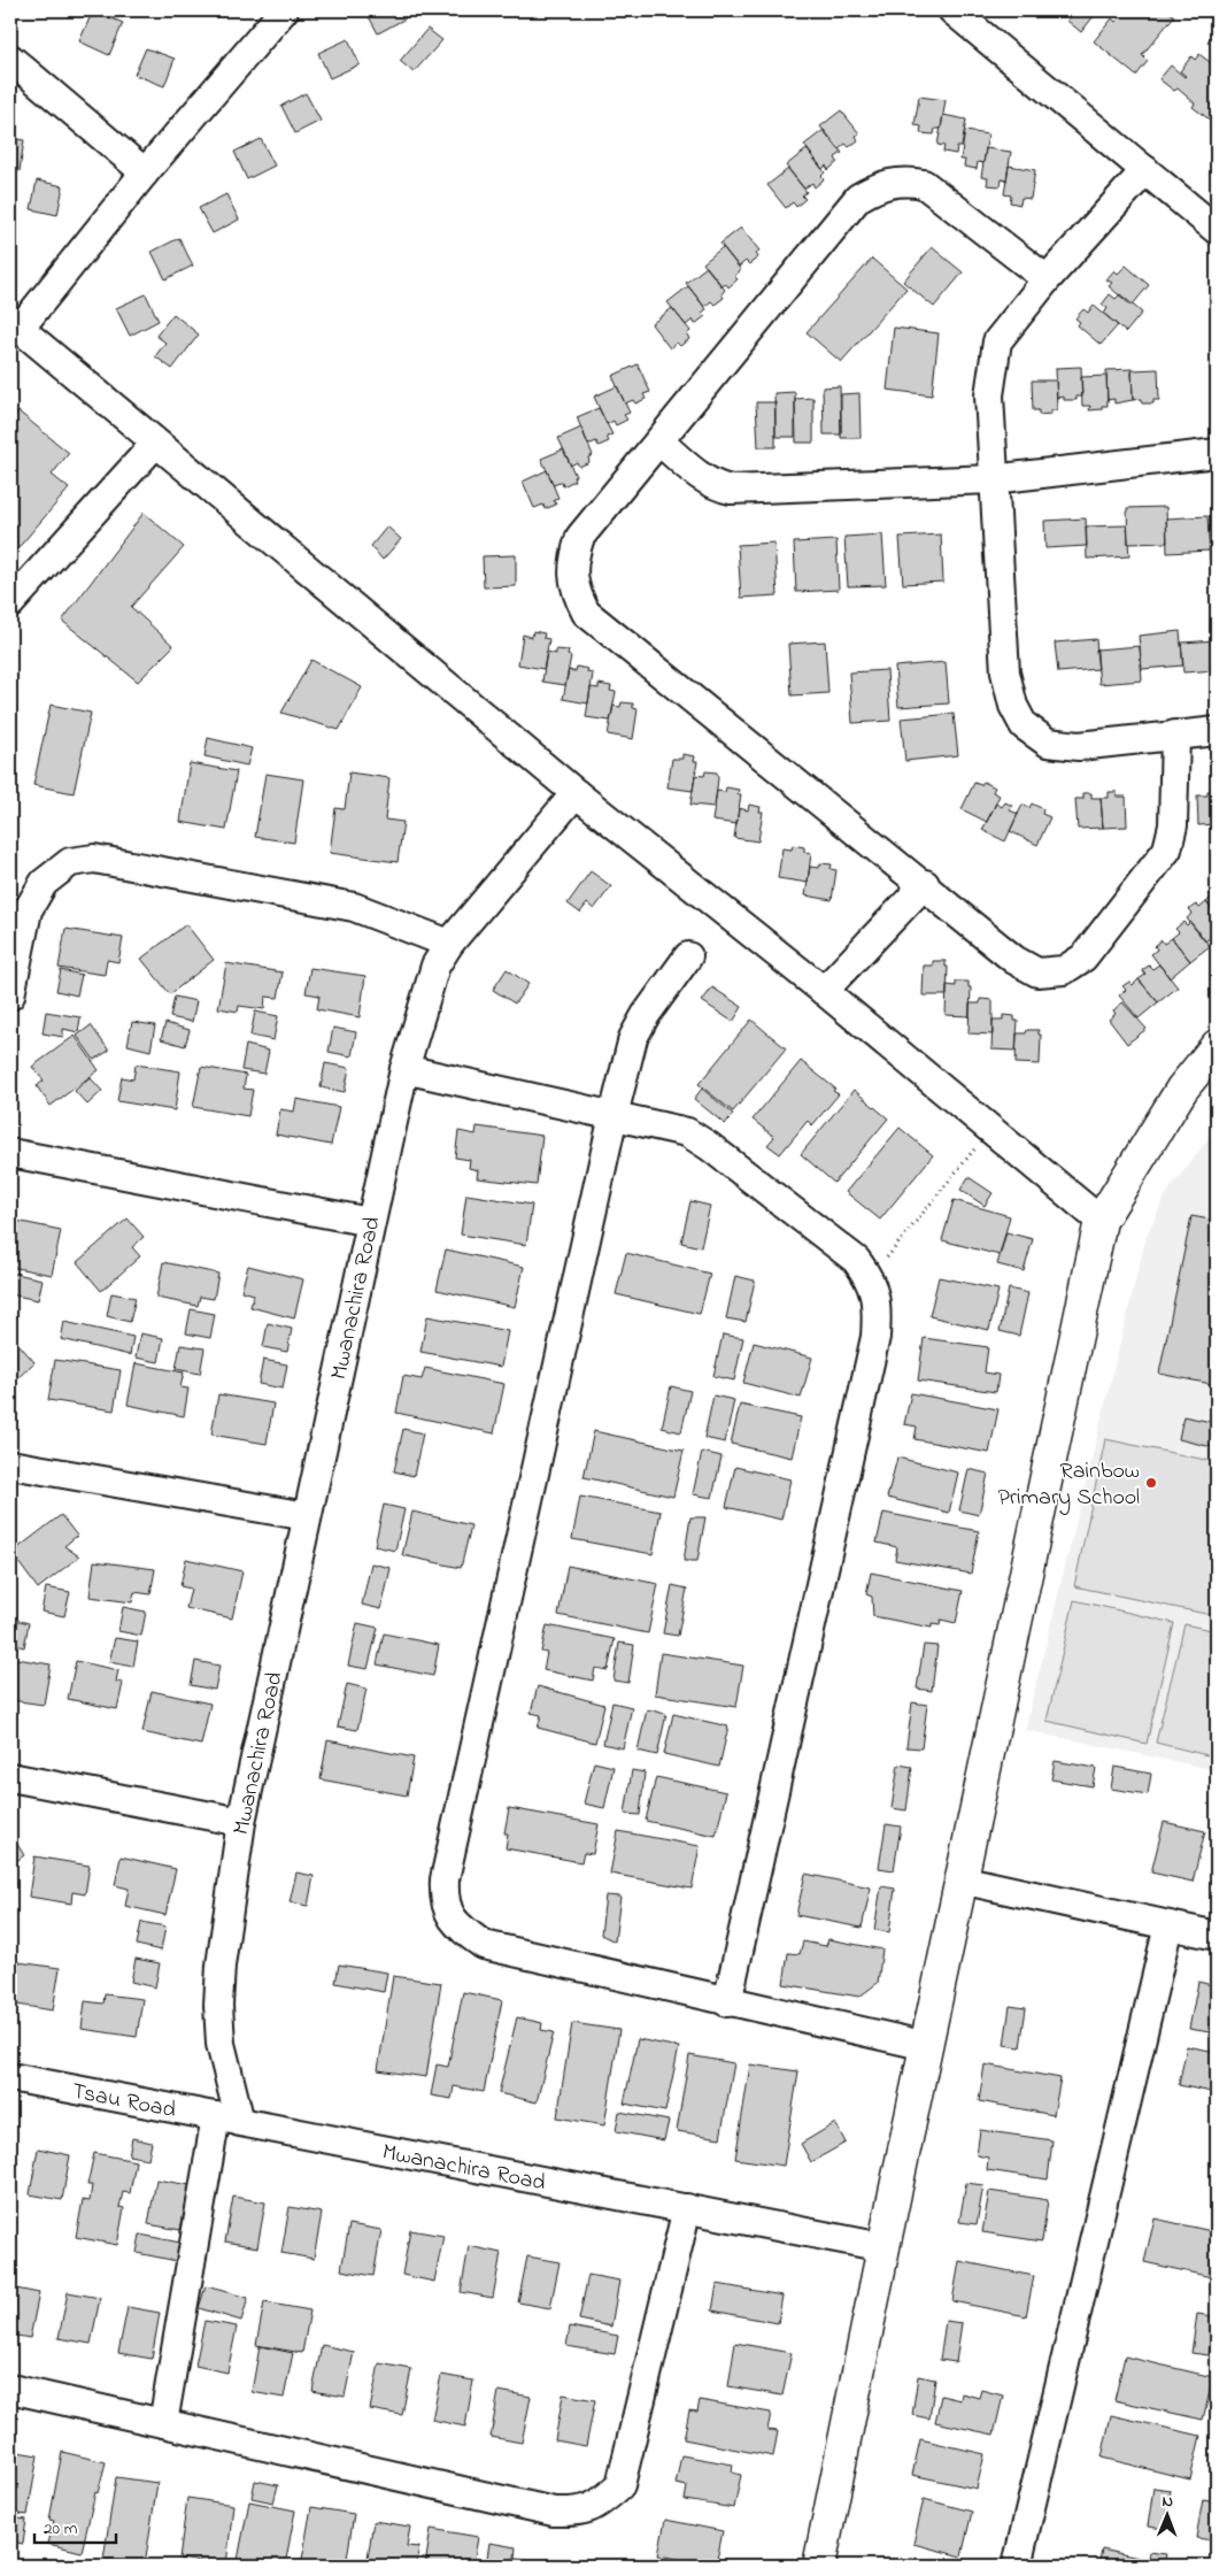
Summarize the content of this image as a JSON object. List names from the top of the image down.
{
  "streets": {
    "street": ["Mwanachira Road", "Tsau Road"]
  },
  "crossings": [
    ["Mwanachira Road", "Tsau Road"]
  ],
  "places": ["Rainbow Primary School"],
  "scale_bar": "20 m",
  "north": "top"
}
